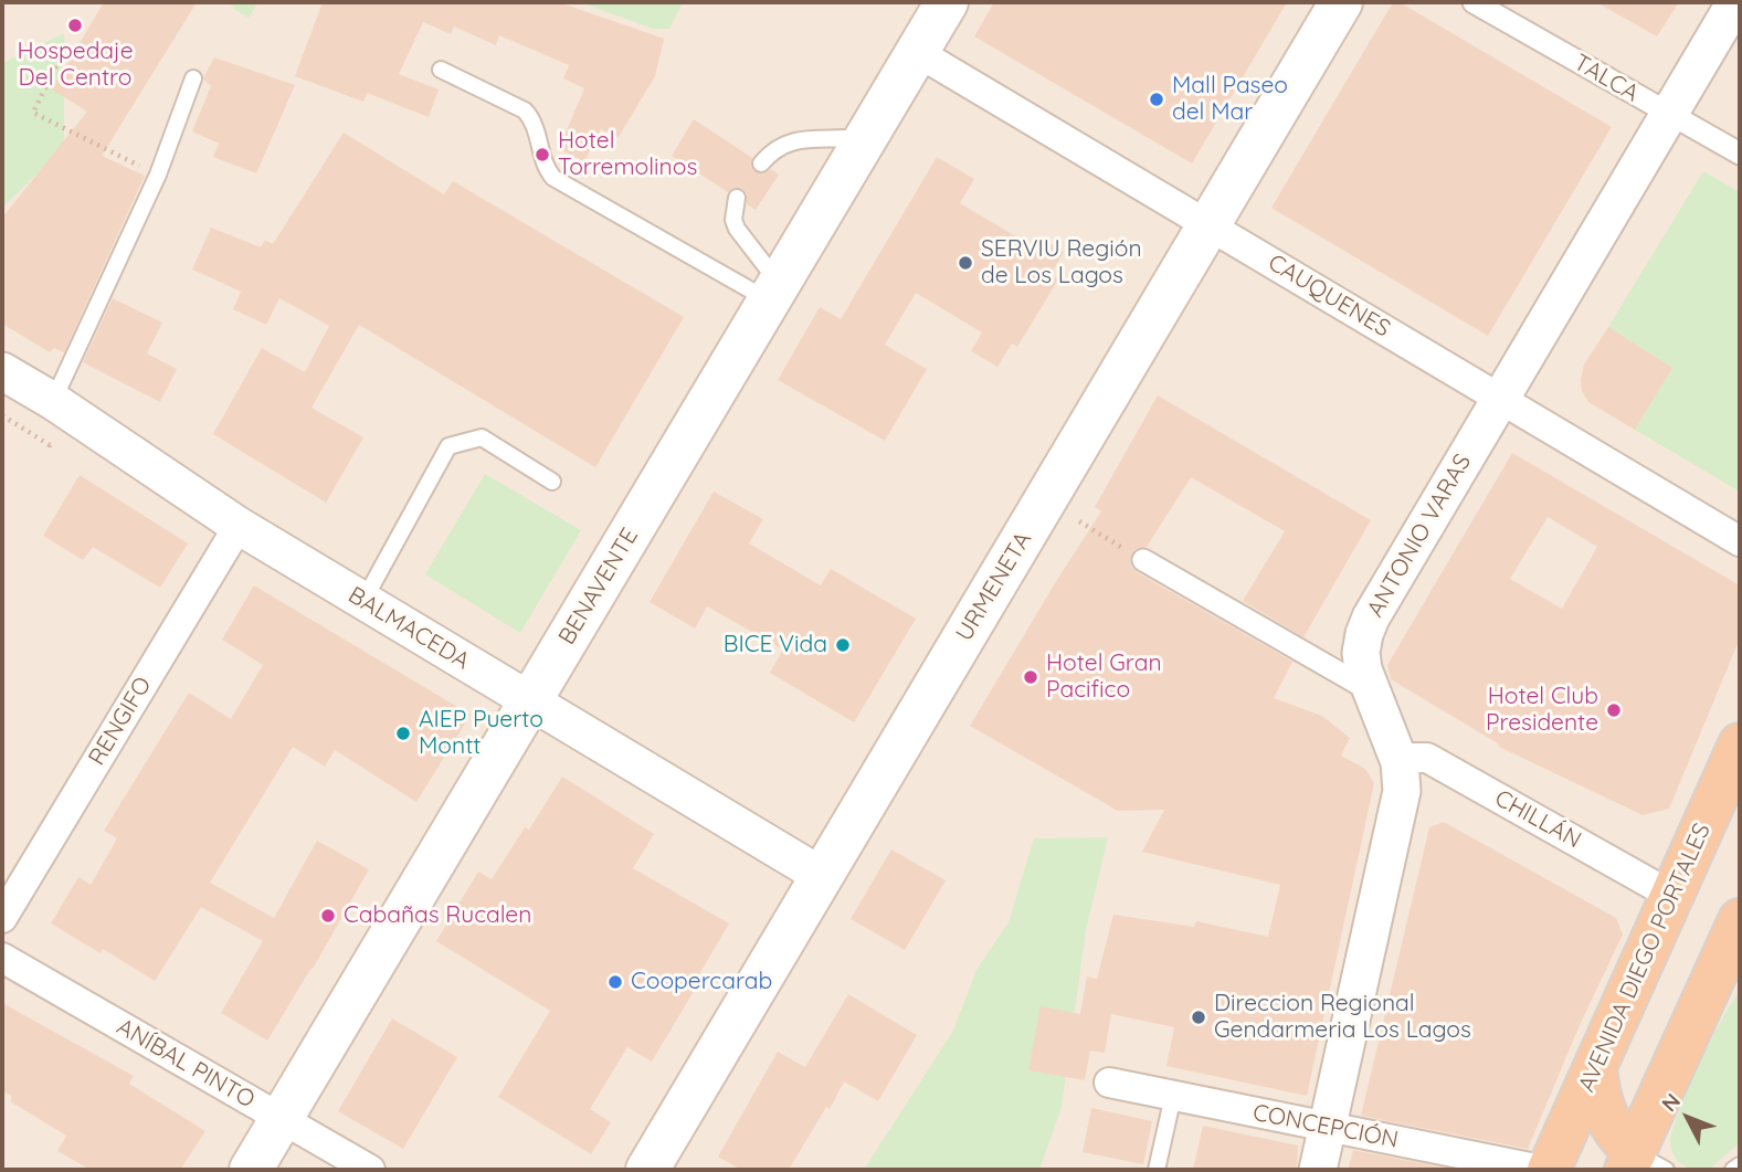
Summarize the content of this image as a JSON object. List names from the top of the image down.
{
  "streets": {
    "highway": ["AVENIDA DIEGO PORTALES"],
    "main road": ["BENAVENTE", "URMENETA"],
    "street": [
      "TALCA",
      "CAUQUENES",
      "ANTONIO VARAS",
      "BALMACEDA",
      "RENGIFO",
      "CHILLÁN",
      "ANÍBAL PINTO",
      "CONCEPCIÓN"
    ]
  },
  "crossings": [
    ["TALCA", "ANTONIO VARAS"],
    ["CAUQUENES", "ANTONIO VARAS"],
    ["CAUQUENES", "BENAVENTE"],
    ["CAUQUENES", "URMENETA"],
    ["ANTONIO VARAS", "CHILLÁN"],
    ["ANTONIO VARAS", "CONCEPCIÓN"],
    ["BENAVENTE", "BALMACEDA"],
    ["BENAVENTE", "ANÍBAL PINTO"],
    ["URMENETA", "BALMACEDA"],
    ["BALMACEDA", "RENGIFO"],
    ["CHILLÁN", "AVENIDA DIEGO PORTALES"]
  ],
  "places": [
    "Hospedaje Del Centro",
    "Mall Paseo del Mar",
    "Hotel Torremolinos",
    "SERVIU Región de Los Lagos",
    "BICE Vida",
    "Hotel Gran Pacifico",
    "Hotel Club Presidente",
    "AIEP Puerto Montt",
    "Cabañas Rucalen",
    "Coopercarab",
    "Direccion Regional Gendarmeria Los Lagos"
  ],
  "north": "top left"
}
